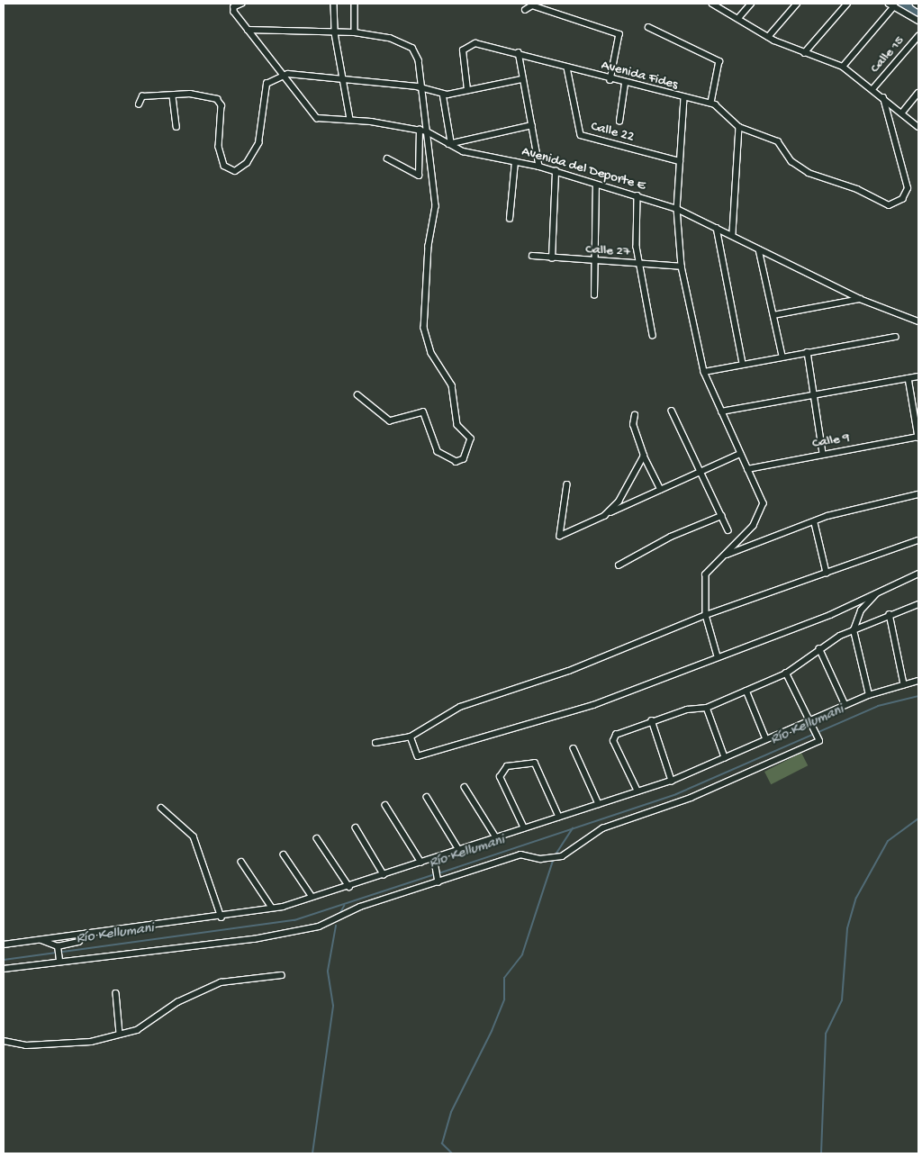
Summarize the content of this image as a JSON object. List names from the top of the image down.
{
  "streets": {
    "street": [
      "Calle 15",
      "Avenida Fides",
      "Calle 22",
      "Avenida del Deporte E",
      "Calle 27",
      "Calle 9"
    ]
  },
  "crossings": [
    ["Avenida Fides", "Calle 22"]
  ],
  "water": ["Río Kellumani"]
}
